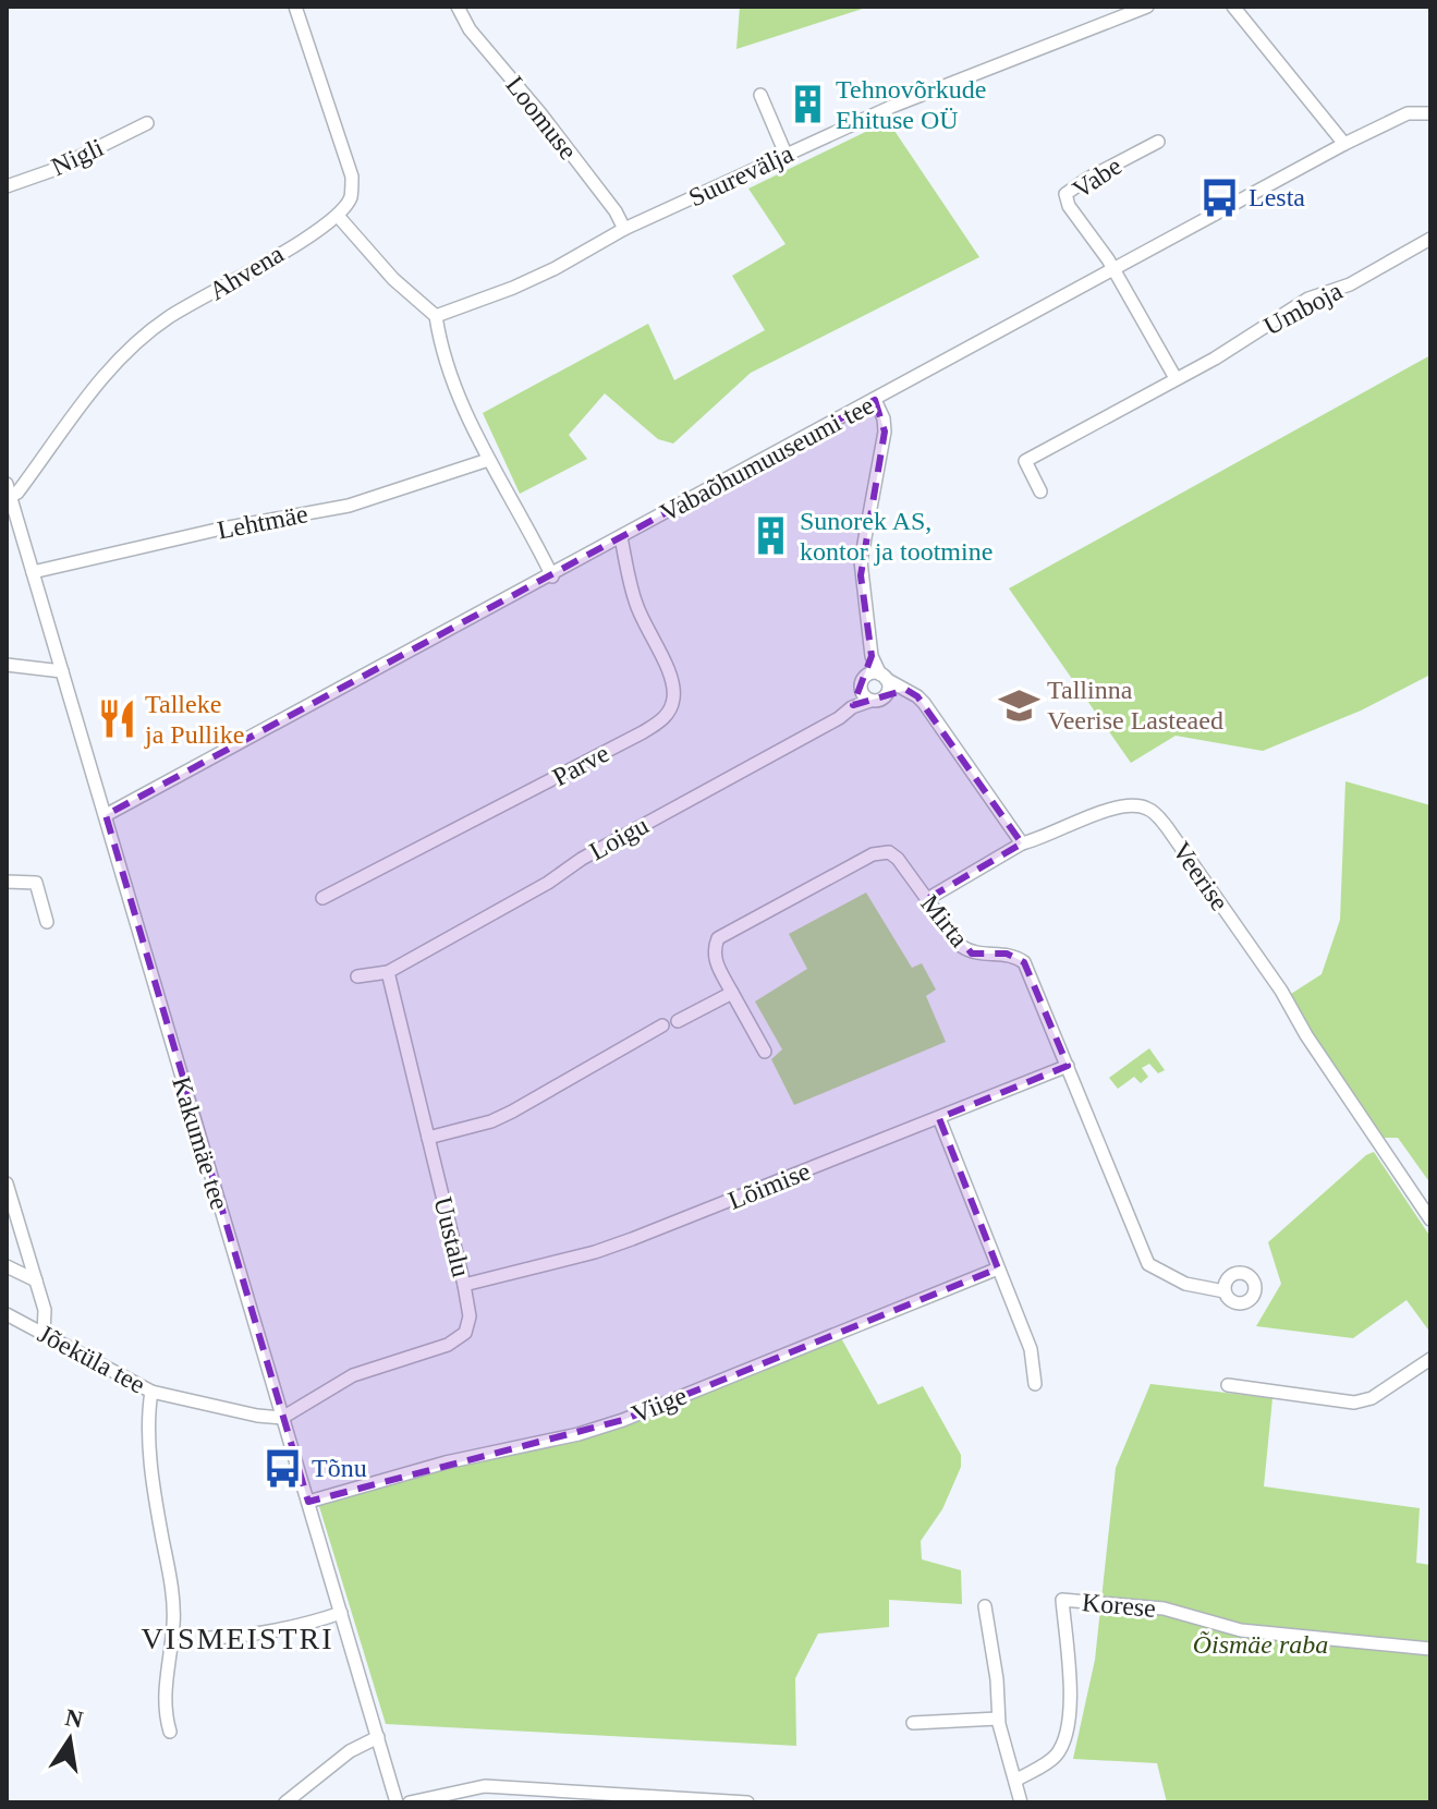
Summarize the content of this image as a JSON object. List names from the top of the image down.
{
  "streets": {
    "street": [
      "Loomuse",
      "Nigli",
      "Suurevälja",
      "Vabe",
      "Ahvena",
      "Umboja",
      "Vabaõhumuuseumi tee",
      "Lehtmäe",
      "Parve",
      "Loigu",
      "Veerise",
      "Mirta",
      "Kakumäe tee",
      "Lõimise",
      "Uustalu",
      "Jõeküla tee",
      "Viige",
      "Korese"
    ]
  },
  "crossings": [
    ["Loomuse", "Suurevälja"],
    ["Vabe", "Vabaõhumuuseumi tee"],
    ["Ahvena", "Kakumäe tee"],
    ["Vabaõhumuuseumi tee", "Parve"],
    ["Vabaõhumuuseumi tee", "Loigu"],
    ["Vabaõhumuuseumi tee", "Kakumäe tee"],
    ["Lehtmäe", "Kakumäe tee"],
    ["Loigu", "Uustalu"],
    ["Mirta", "Lõimise"],
    ["Kakumäe tee", "Uustalu"],
    ["Kakumäe tee", "Jõeküla tee"],
    ["Kakumäe tee", "Viige"],
    ["Lõimise", "Uustalu"],
    ["Uustalu", "Jõeküla tee"]
  ],
  "districts": ["VISMEISTRI"],
  "parks": ["Õismäe raba"],
  "places": {
    "building": ["Tehnovõrkude Ehituse OÜ", "Sunorek AS, kontor ja tootmine"],
    "bus stop": ["Lesta", "Tõnu"],
    "school or university": ["Tallinna Veerise Lasteaed"],
    "restaurant": ["Talleke ja Pullike"]
  },
  "north": "top"
}
